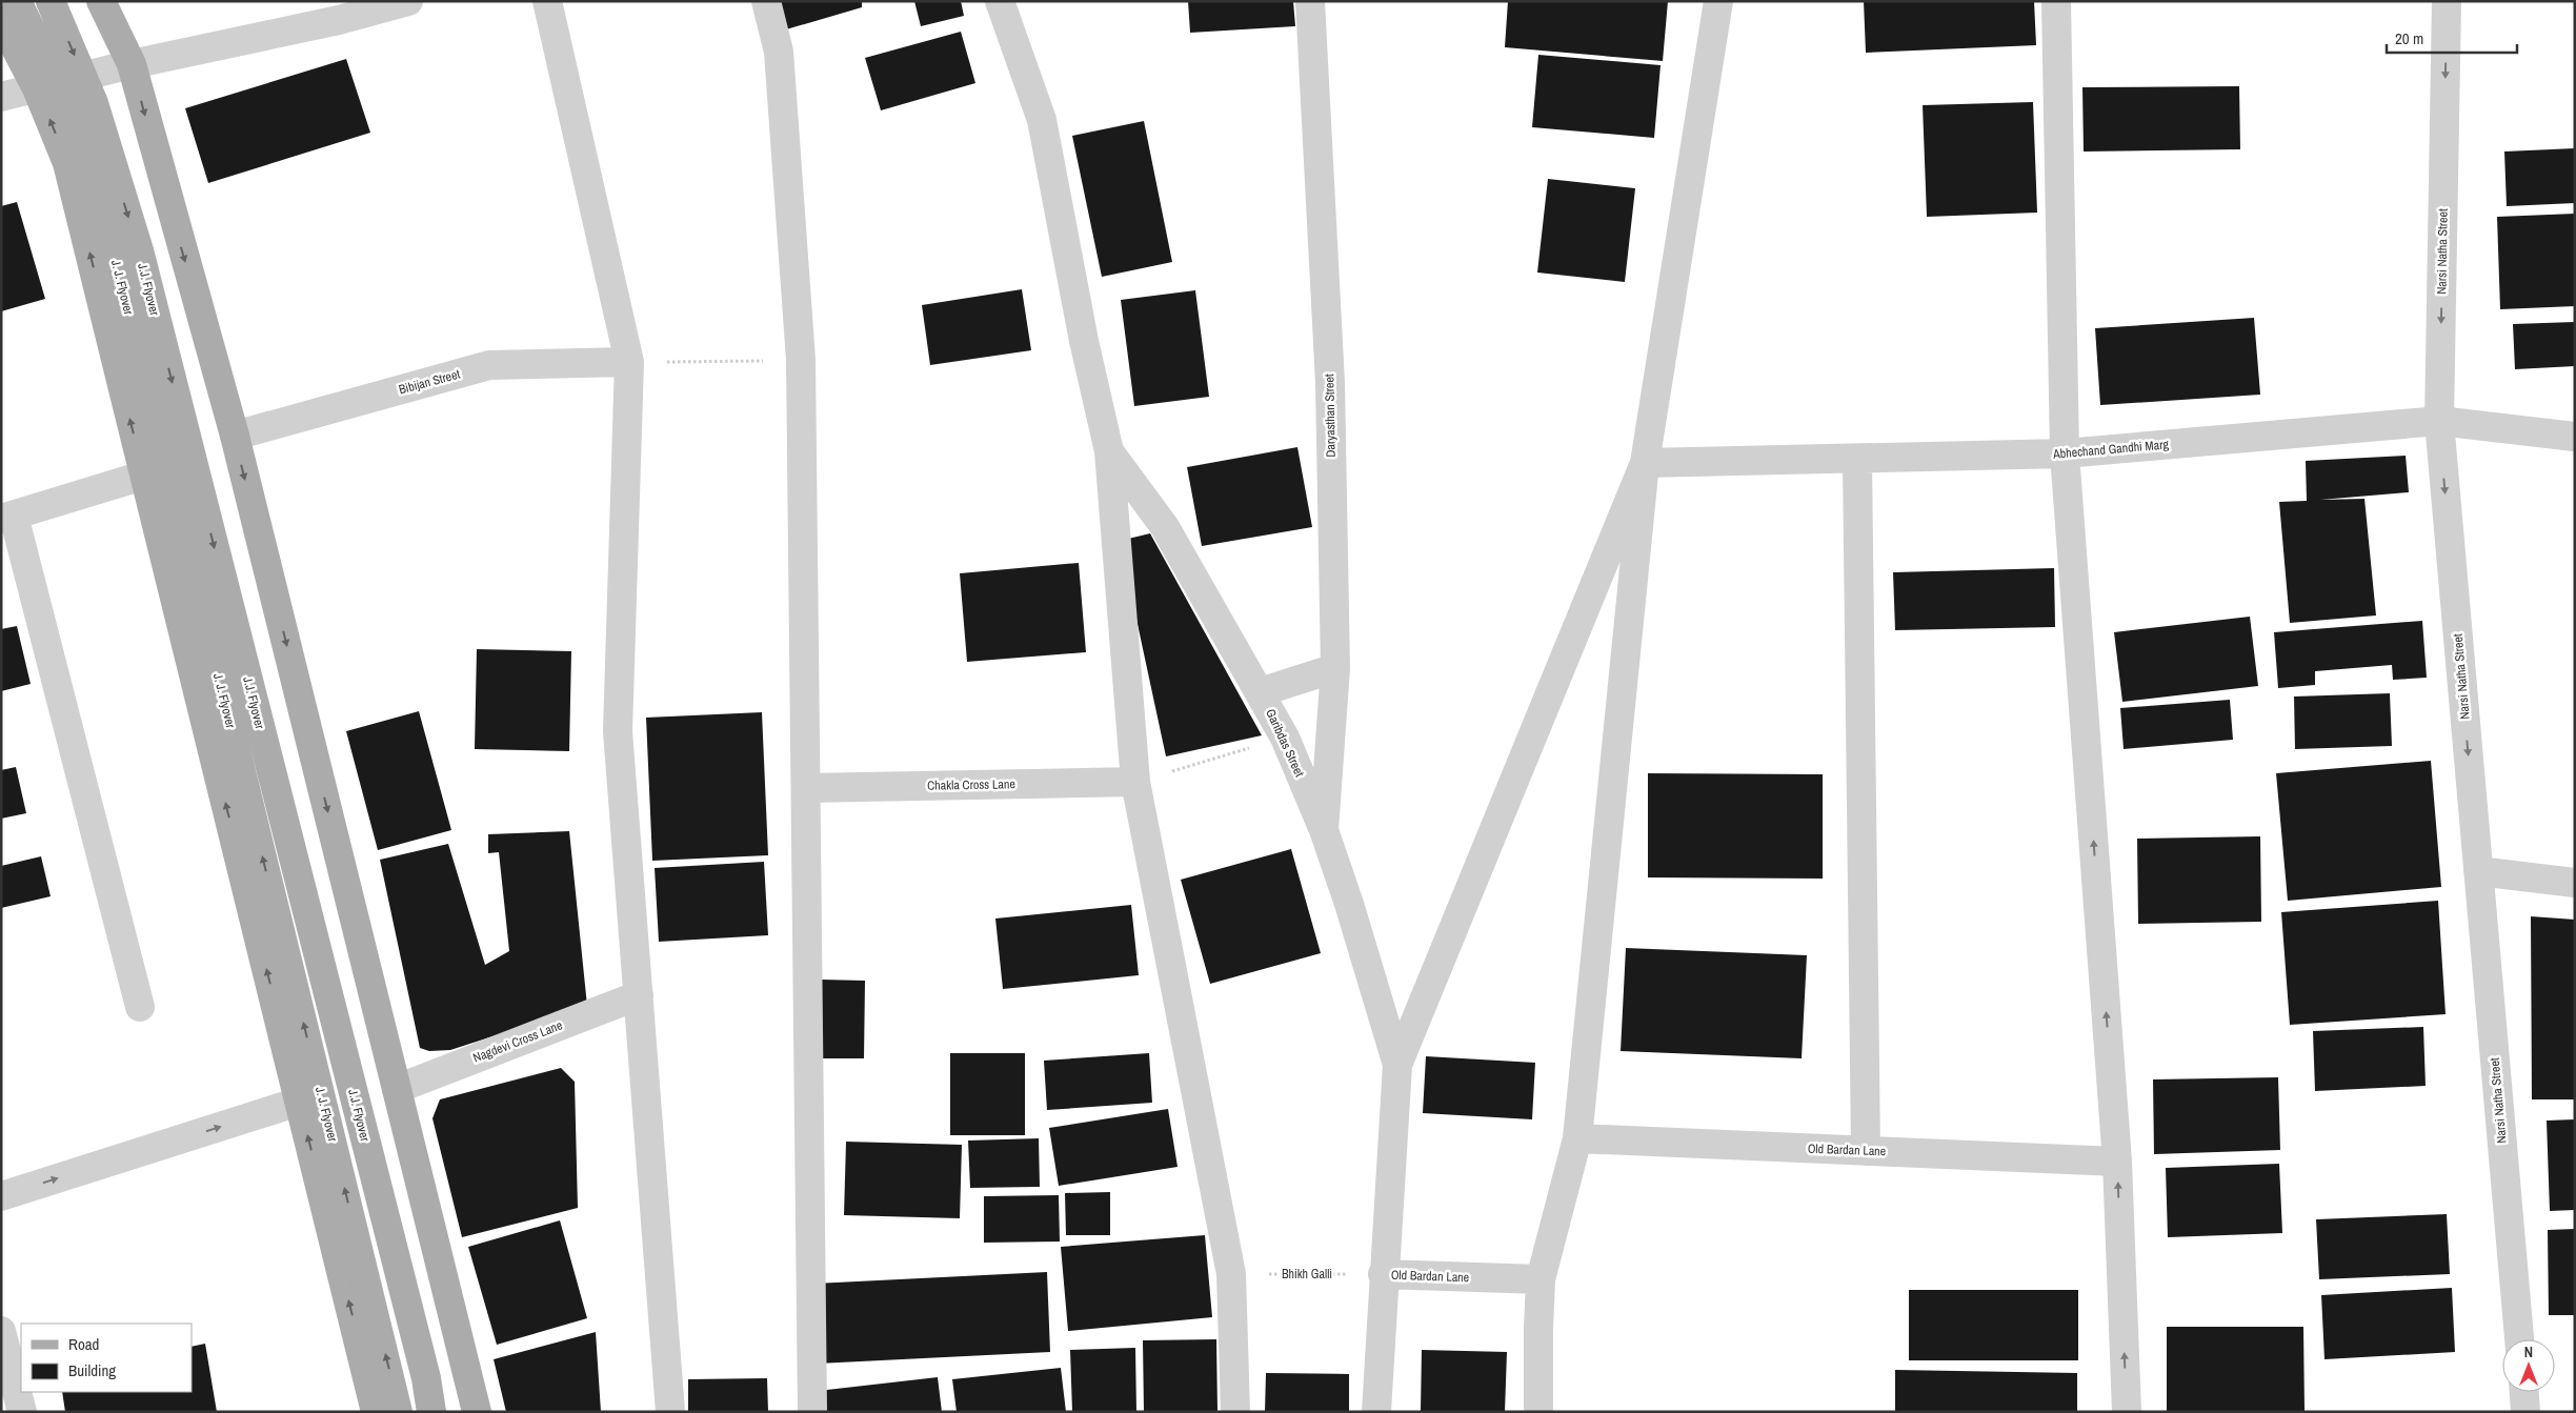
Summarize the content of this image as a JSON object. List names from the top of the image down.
{
  "streets": {
    "main road": ["J. J. Flyover", "J.J. Flyover"],
    "street": [
      "Narsi Natha Street",
      "Bibijan Street",
      "Daryasthan Street",
      "Abhechand Gandhi Marg",
      "Garibdas Street",
      "Chakla Cross Lane",
      "Nagdevi Cross Lane",
      "Old Bardan Lane"
    ],
    "path": ["Bhikh Galli"]
  },
  "crossings": [
    ["Narsi Natha Street", "Abhechand Gandhi Marg"],
    ["Daryasthan Street", "Garibdas Street"],
    ["Old Bardan Lane", "Bhikh Galli"]
  ],
  "one_way": ["Narsi Natha Street"],
  "legend": ["Road", "Building"],
  "scale_bar": "20 m",
  "north": "top"
}
